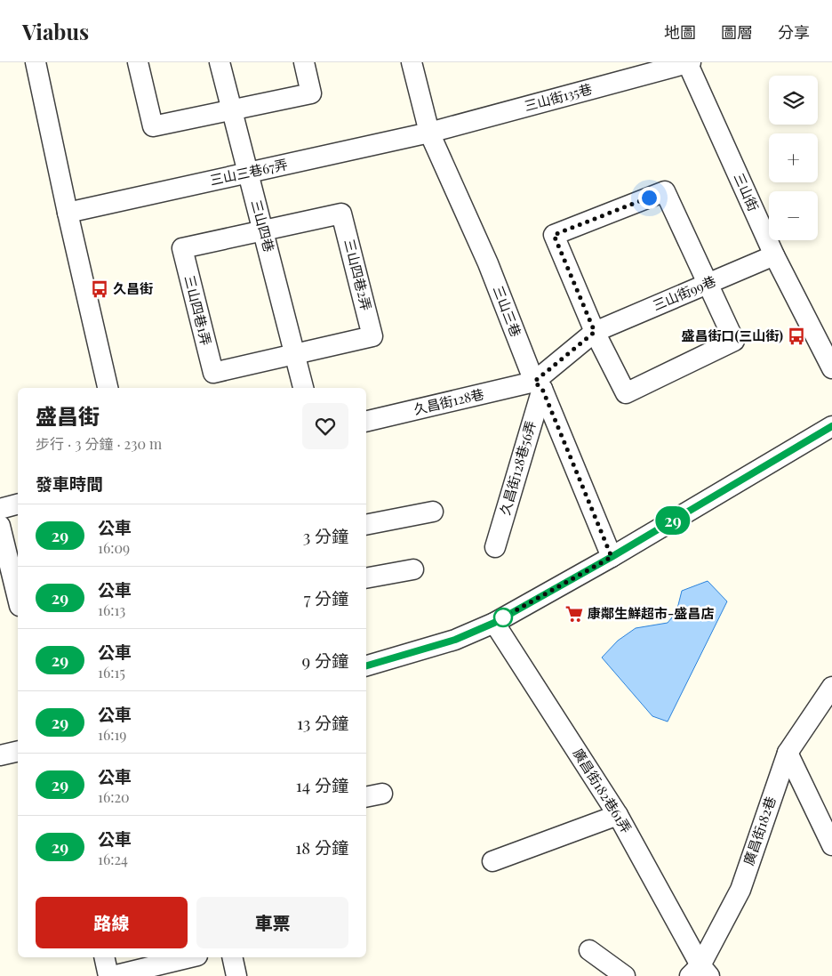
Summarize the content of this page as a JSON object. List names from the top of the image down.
{
  "streets": {
    "street": [
      "三山街135巷",
      "三山三巷67弄",
      "三山街",
      "三山四巷",
      "三山四巷2弄",
      "三山街99巷",
      "三山四巷1弄",
      "三山三巷",
      "久昌街128巷",
      "久昌街128巷56弄",
      "廣昌街182巷61弄",
      "廣昌街182巷"
    ]
  },
  "crossings": [
    ["三山街135巷", "三山三巷67弄"],
    ["三山街135巷", "三山街"],
    ["三山街135巷", "三山三巷"],
    ["三山三巷67弄", "三山四巷"],
    ["三山三巷67弄", "三山三巷"],
    ["三山街", "三山街99巷"],
    ["三山四巷", "三山四巷2弄"],
    ["三山四巷", "三山四巷1弄"],
    ["三山四巷2弄", "三山四巷1弄"],
    ["三山街99巷", "三山三巷"],
    ["三山街99巷", "久昌街128巷"],
    ["三山街99巷", "久昌街128巷56弄"],
    ["三山三巷", "久昌街128巷"],
    ["三山三巷", "久昌街128巷56弄"],
    ["久昌街128巷", "久昌街128巷56弄"],
    ["廣昌街182巷61弄", "廣昌街182巷"]
  ],
  "places": {
    "bus stop": ["久昌街", "盛昌街口(三山街)"],
    "supermarket": ["康鄰生鮮超市-盛昌店"]
  },
  "lines": ["bus line 29"],
  "page": {
    "header": "Viabus",
    "nav": ["地圖", "圖層", "分享"],
    "on_map": "29",
    "map_buttons": ["+", "−"],
    "heading": [
      ["盛昌街", "步行 · 3 分鐘 · 230 m"],
      "發車時間"
    ],
    "list": [
      {
        "mark": "29",
        "name": "公車",
        "note": "16:09",
        "value": "3 分鐘"
      },
      {
        "mark": "29",
        "name": "公車",
        "note": "16:13",
        "value": "7 分鐘"
      },
      {
        "mark": "29",
        "name": "公車",
        "note": "16:15",
        "value": "9 分鐘"
      },
      {
        "mark": "29",
        "name": "公車",
        "note": "16:19",
        "value": "13 分鐘"
      },
      {
        "mark": "29",
        "name": "公車",
        "note": "16:20",
        "value": "14 分鐘"
      },
      {
        "mark": "29",
        "name": "公車",
        "note": "16:24",
        "value": "18 分鐘"
      }
    ],
    "buttons": ["路線", "車票"]
  }
}
